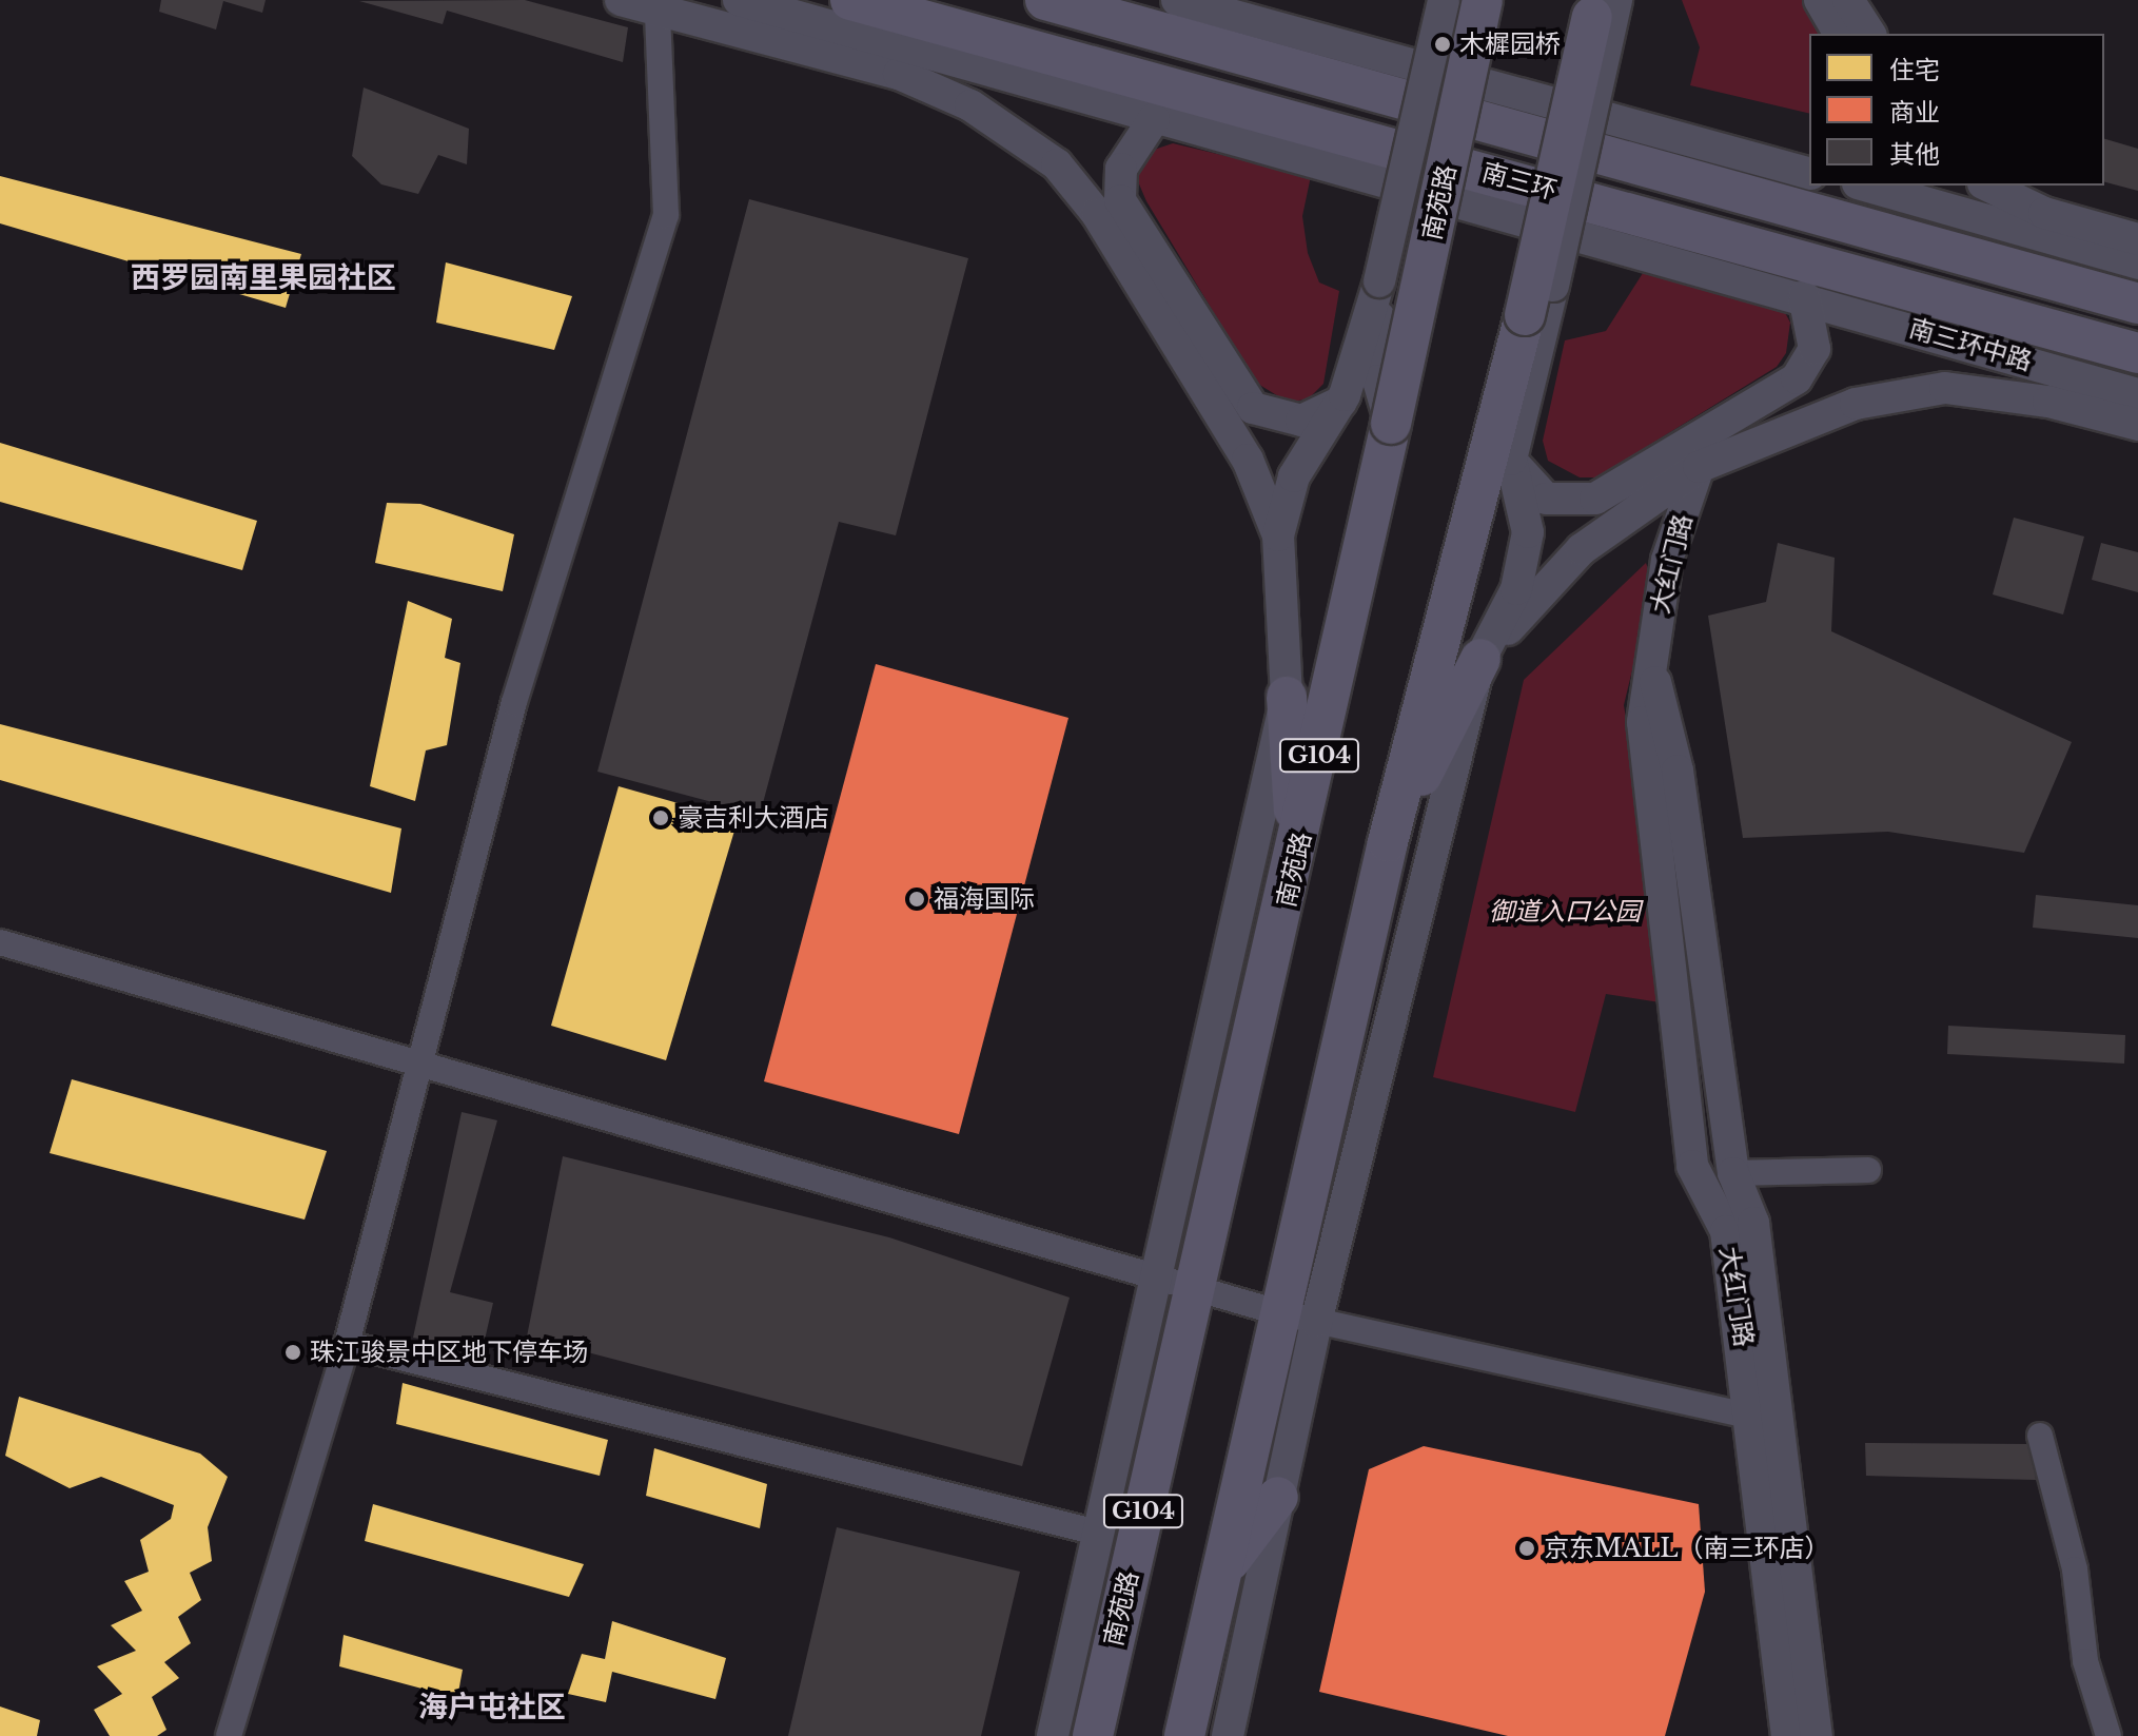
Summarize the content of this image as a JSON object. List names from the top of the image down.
{
  "streets": {
    "highway": ["南三环", "南苑路", "G104"],
    "street": ["南三环中路", "大红门路"]
  },
  "districts": ["西罗园南里果园社区", "海户屯社区"],
  "parks": ["御道入口公园"],
  "places": [
    "木樨园桥",
    "豪吉利大酒店",
    "福海国际",
    "珠江骏景中区地下停车场",
    "京东MALL（南三环店）"
  ],
  "legend": ["住宅", "商业", "其他"]
}
